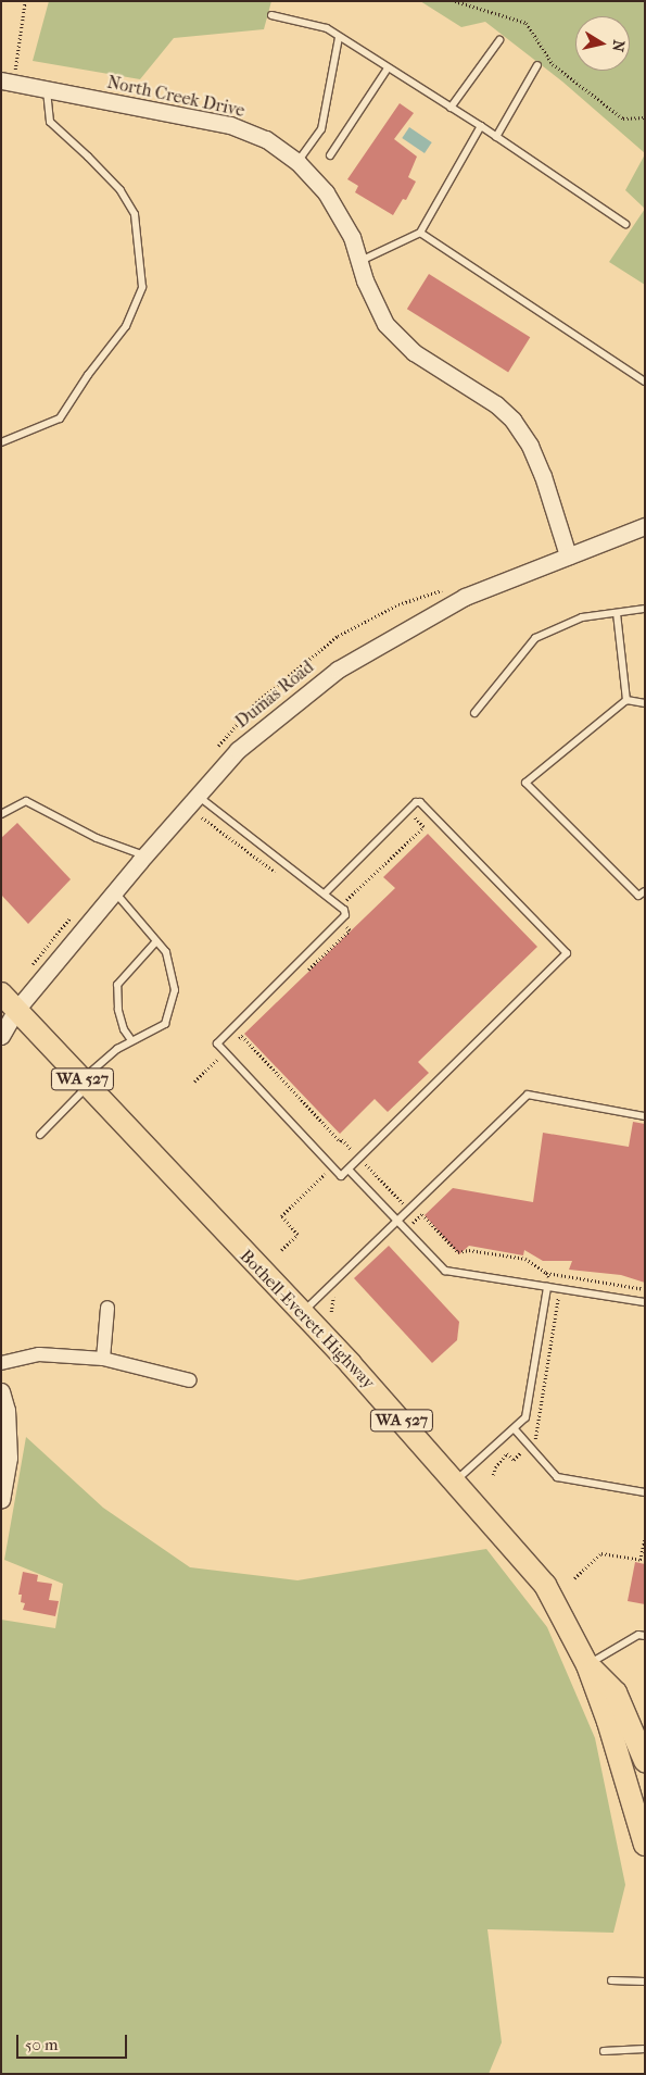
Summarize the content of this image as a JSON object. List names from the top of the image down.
{
  "streets": {
    "main road": ["WA 527", "Bothell-Everett Highway"],
    "street": ["North Creek Drive", "Dumas Road"]
  },
  "crossings": [
    ["North Creek Drive", "Dumas Road"],
    ["Dumas Road", "Bothell-Everett Highway"]
  ],
  "scale_bar": "50 m",
  "north": "right"
}
